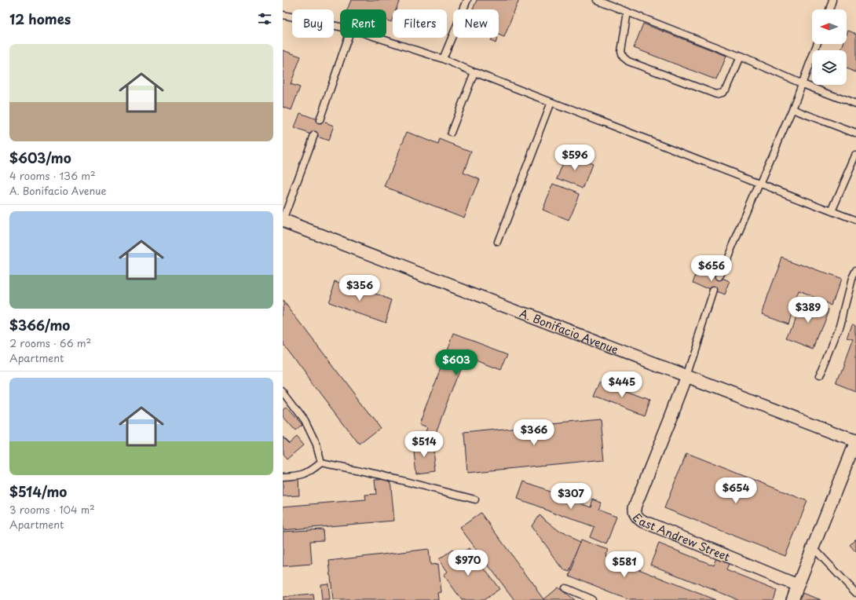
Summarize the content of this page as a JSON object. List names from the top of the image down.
{
  "streets": {
    "street": ["A. Bonifacio Avenue", "East Andrew Street"]
  },
  "crossings": [
    ["A. Bonifacio Avenue", "East Andrew Street"]
  ],
  "north": "left",
  "page": {
    "heading": "12 homes",
    "chip": [
      "Buy",
      "Rent",
      "Filters",
      "New"
    ],
    "list": [
      {
        "name": "$603/mo",
        "note": "4 rooms · 136 m² · A. Bonifacio Avenue"
      },
      {
        "name": "$366/mo",
        "note": "2 rooms · 66 m² · Apartment"
      },
      {
        "name": "$514/mo",
        "note": "3 rooms · 104 m² · Apartment"
      }
    ],
    "price": [
      "$596",
      "$656",
      "$356",
      "$389",
      "$603",
      "$445",
      "$366",
      "$514",
      "$654",
      "$307",
      "$970",
      "$581"
    ]
  }
}
